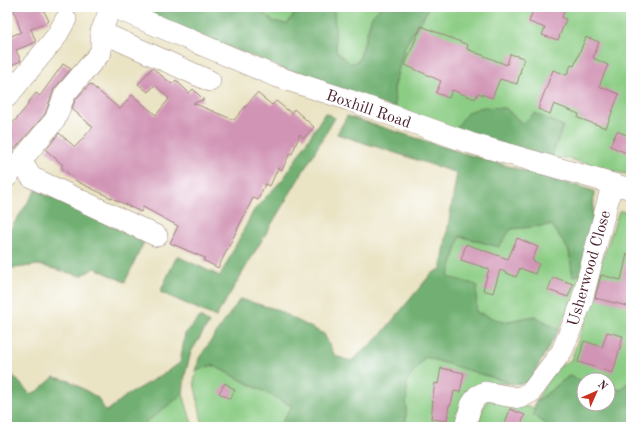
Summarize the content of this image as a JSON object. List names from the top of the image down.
{
  "streets": {
    "street": ["Boxhill Road", "Usherwood Close"]
  },
  "crossings": [
    ["Boxhill Road", "Usherwood Close"]
  ],
  "north": "top right"
}
